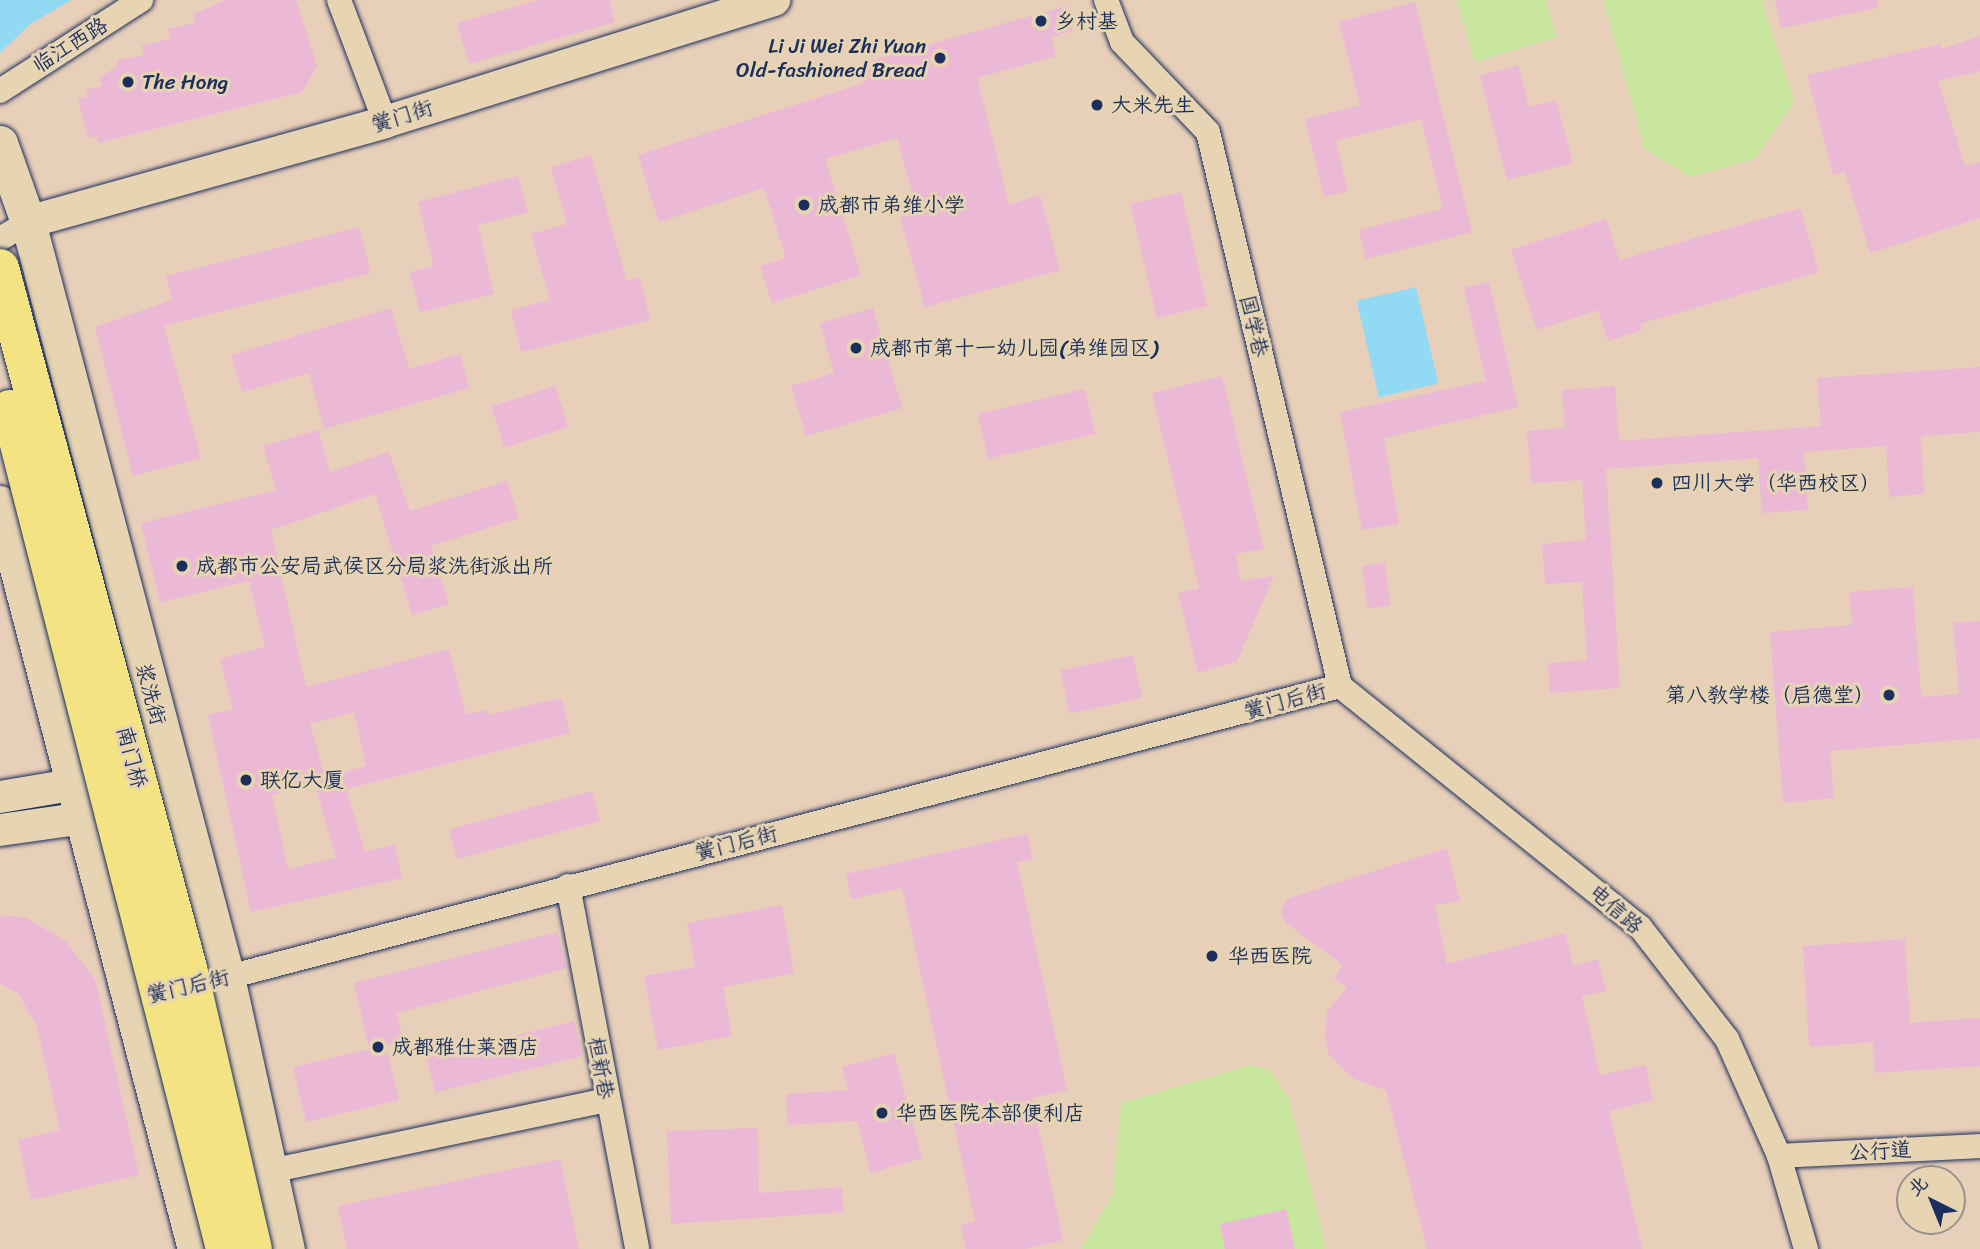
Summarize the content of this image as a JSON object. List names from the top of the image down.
{
  "streets": {
    "main road": ["浆洗街", "南门桥"],
    "street": [
      "临江西路",
      "黉门街",
      "国学巷",
      "黉门后街",
      "电信路",
      "桓新巷",
      "公行道"
    ]
  },
  "crossings": [
    ["黉门街", "浆洗街"],
    ["国学巷", "黉门后街"],
    ["国学巷", "电信路"],
    ["浆洗街", "黉门后街"],
    ["黉门后街", "电信路"],
    ["黉门后街", "桓新巷"],
    ["电信路", "公行道"]
  ],
  "places": [
    "乡村基",
    "Li Ji Wei Zhi Yuan Old-fashioned Bread",
    "The Hong",
    "大米先生",
    "成都市弟维小学",
    "成都市第十一幼儿园(弟维园区)",
    "四川大学（华西校区）",
    "成都市公安局武侯区分局浆洗街派出所",
    "第八教学楼（启德堂）",
    "联亿大厦",
    "华西医院",
    "成都雅仕莱酒店",
    "华西医院本部便利店"
  ],
  "north": "top left"
}
